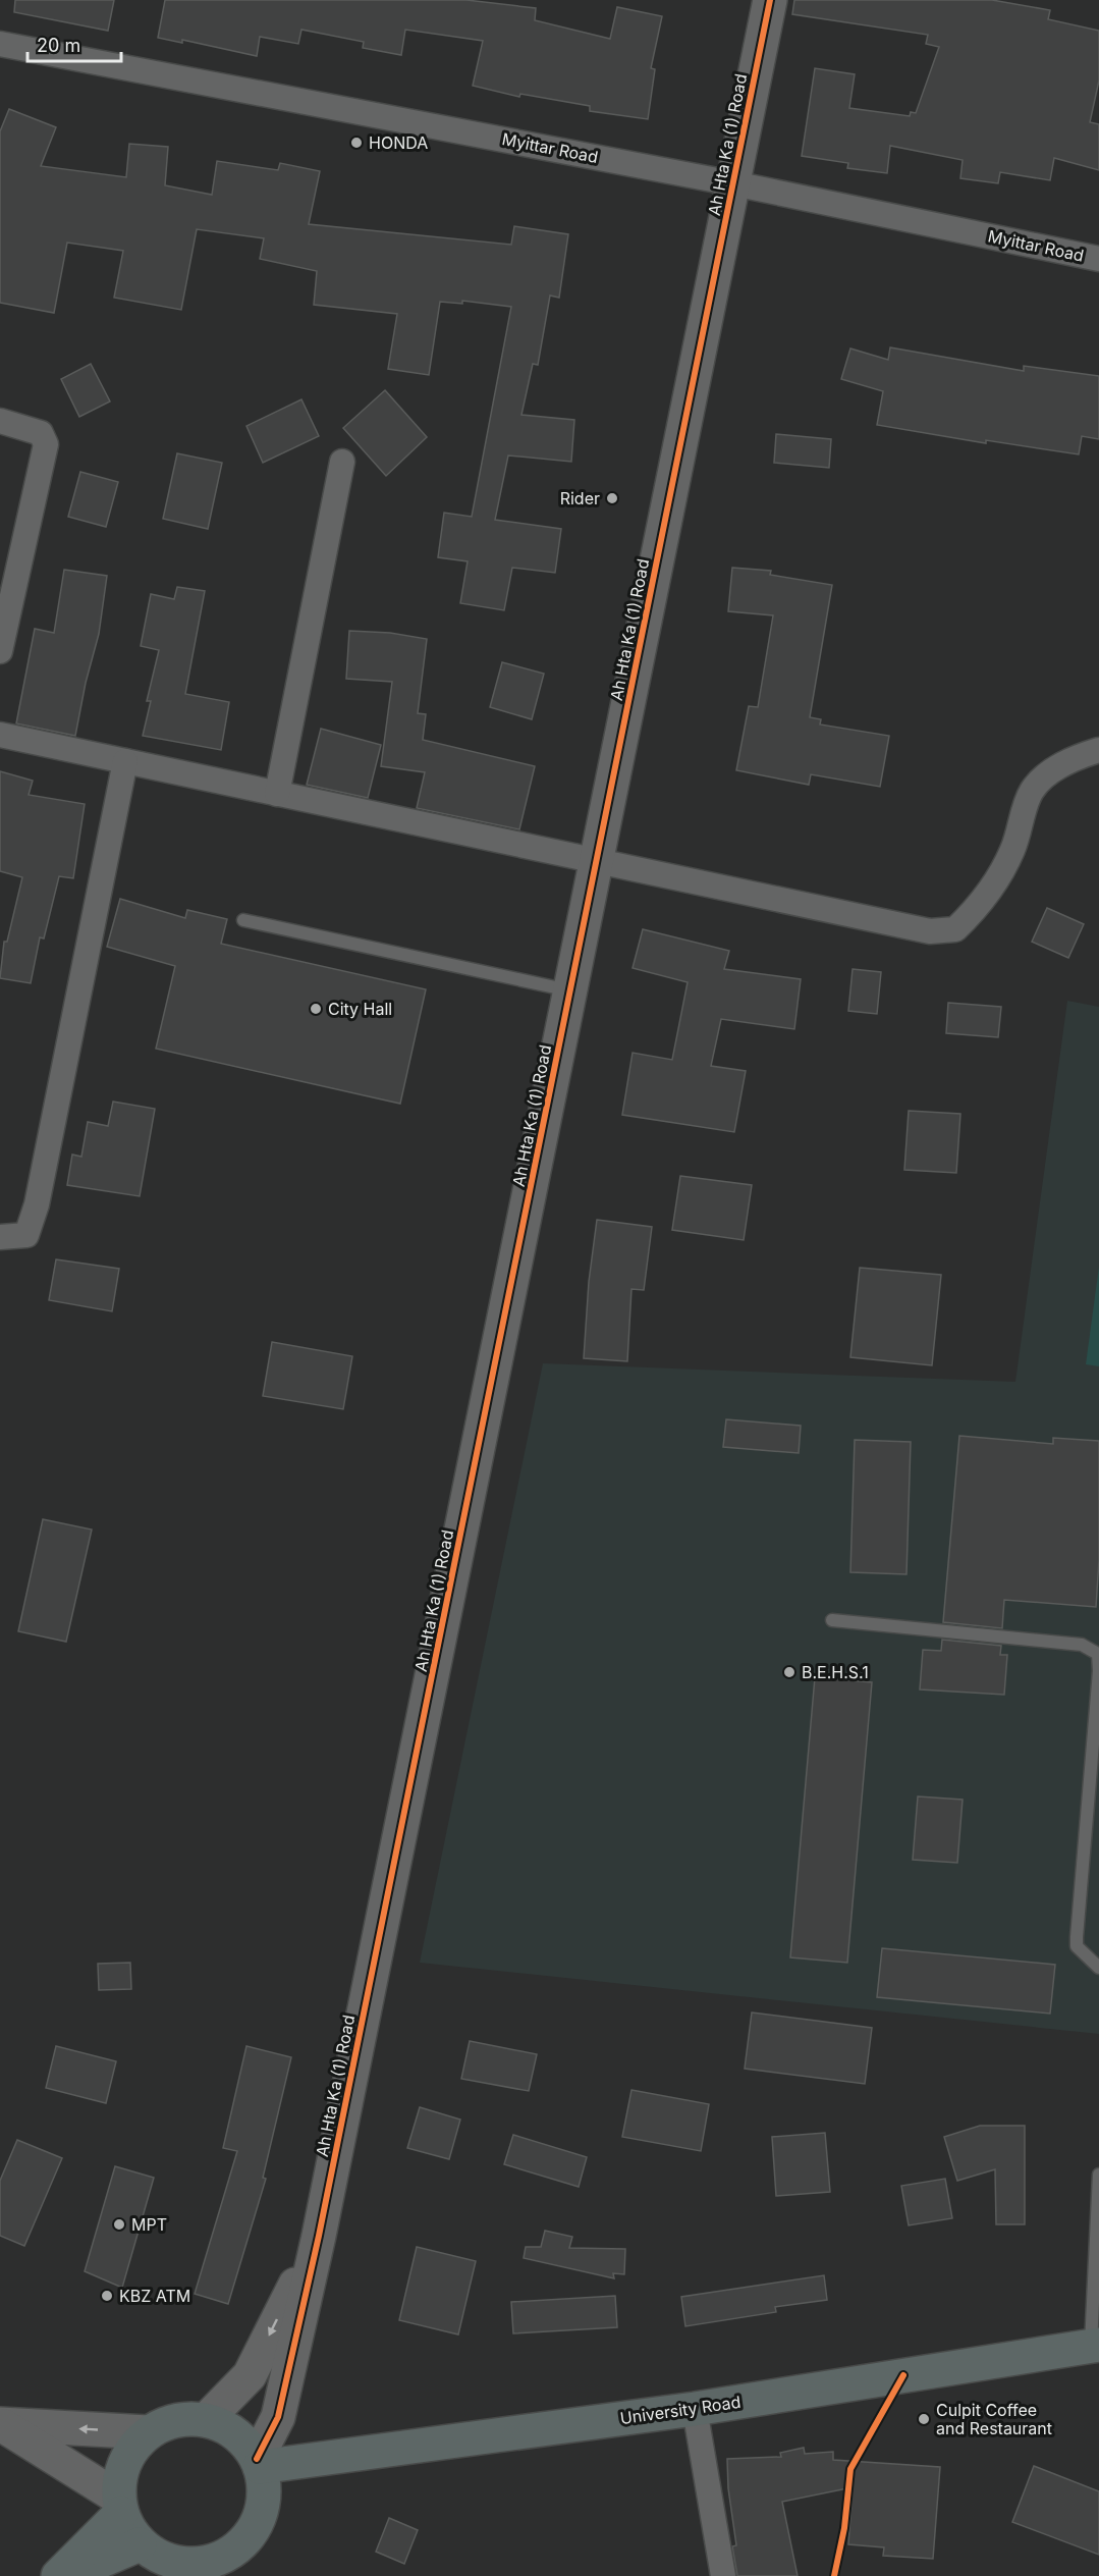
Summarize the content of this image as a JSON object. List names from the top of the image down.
{
  "streets": {
    "highway": ["University Road"],
    "street": ["Ah Hta Ka (1) Road", "Myittar Road"]
  },
  "crossings": [
    ["Ah Hta Ka (1) Road", "Myittar Road"]
  ],
  "places": [
    "HONDA",
    "Rider",
    "City Hall",
    "B.E.H.S.1",
    "MPT",
    "KBZ ATM",
    "Culpit Coffee and Restaurant"
  ],
  "scale_bar": "20 m"
}
